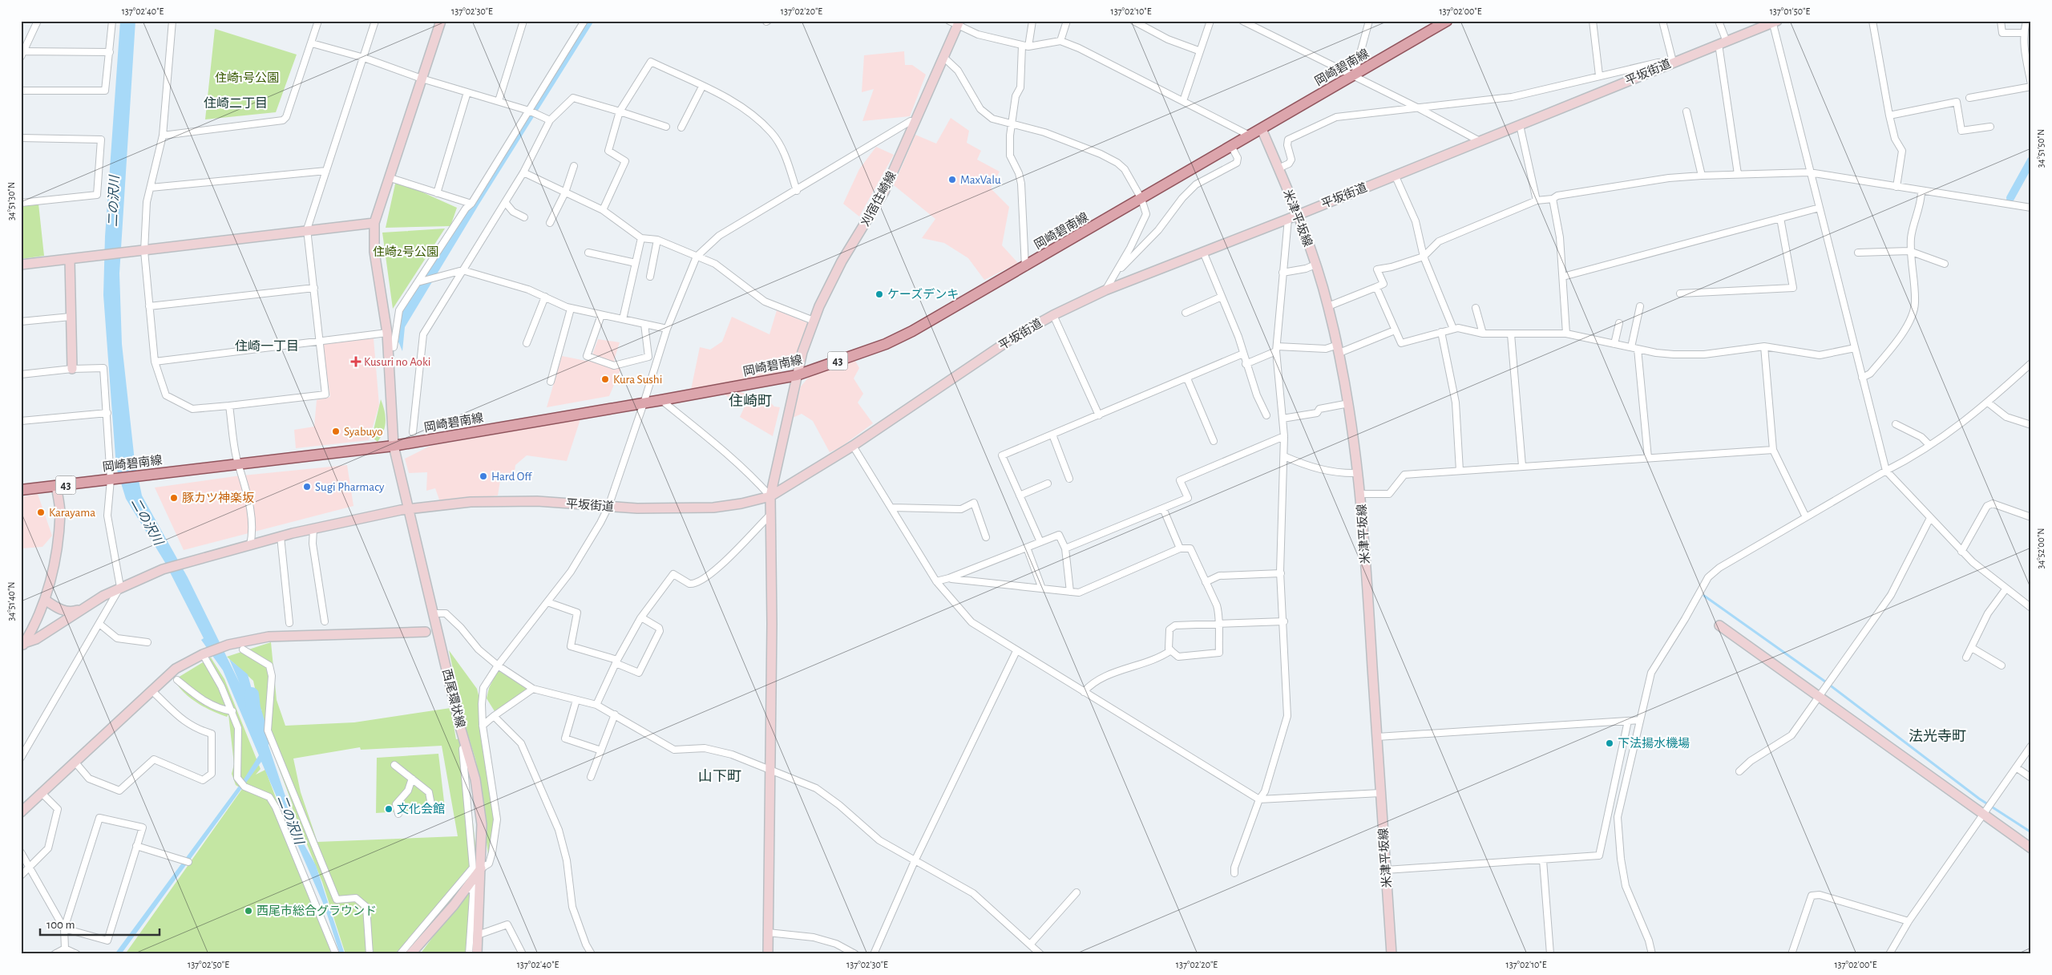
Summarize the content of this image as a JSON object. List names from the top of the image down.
{
  "streets": {
    "main road": ["岡崎碧南線", "43"],
    "street": [
      "平坂街道",
      "刈宿住崎線",
      "米津平坂線",
      "西尾環状線"
    ]
  },
  "crossings": [
    ["岡崎碧南線", "刈宿住崎線"],
    ["岡崎碧南線", "米津平坂線"],
    ["岡崎碧南線", "西尾環状線"],
    ["平坂街道", "刈宿住崎線"],
    ["平坂街道", "米津平坂線"],
    ["平坂街道", "西尾環状線"]
  ],
  "districts": [
    "住崎二丁目",
    "住崎一丁目",
    "住崎町",
    "法光寺町",
    "山下町"
  ],
  "water": ["二の沢川"],
  "parks": ["住崎1号公園", "住崎2号公園"],
  "places": {
    "other": [
      "MaxValu",
      "ケーズデンキ",
      "Kura Sushi",
      "Syabuyo",
      "Hard Off",
      "Sugi Pharmacy",
      "豚カツ神楽坂",
      "Karayama",
      "下法揚水機場",
      "文化会館",
      "西尾市総合グラウンド"
    ],
    "health": ["Kusuri no Aoki"]
  },
  "scale_bar": "100 m",
  "coordinates": [
    "137°02'40\"E",
    "137°02'30\"E",
    "137°02'20\"E",
    "137°02'10\"E",
    "137°02'00\"E",
    "137°01'50\"E",
    "34°51'50\"N",
    "34°51'30\"N",
    "34°52'00\"N",
    "34°51'40\"N",
    "137°02'50\"E"
  ]
}
